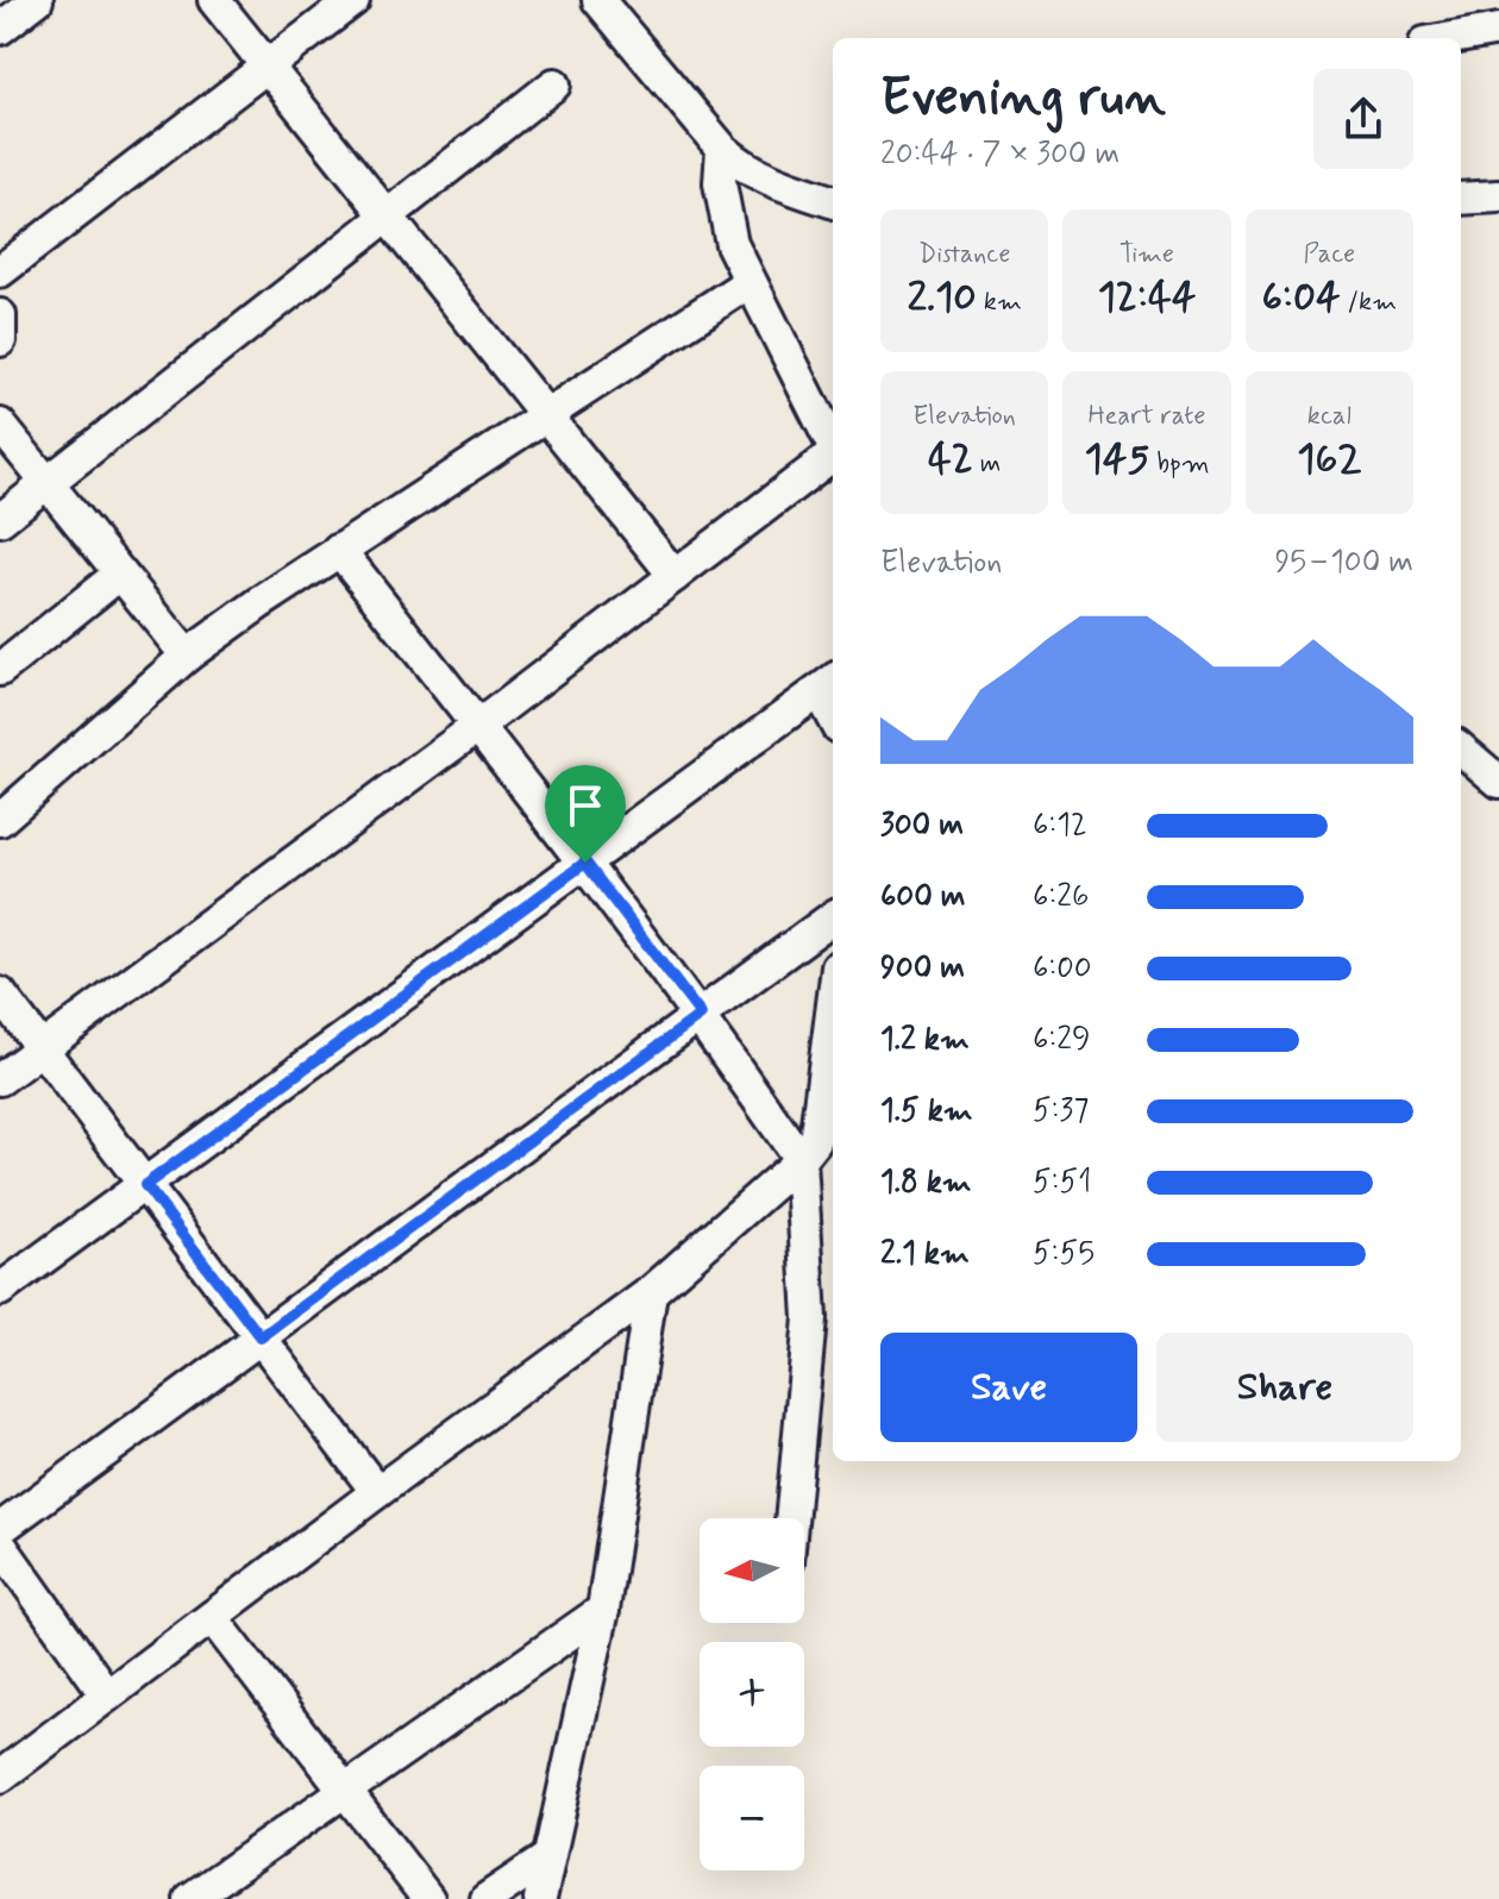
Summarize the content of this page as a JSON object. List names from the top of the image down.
{
  "north": "left",
  "page": {
    "heading": ["Evening run", "20:44 · 7 × 300 m"],
    "stats": [
      ["Distance", "2.10 km"],
      ["Time", "12:44"],
      ["Pace", "6:04 /km"],
      ["Elevation", "42 m"],
      ["Heart rate", "145 bpm"],
      ["kcal", "162"]
    ],
    "chart": ["Elevation", "95–100 m"],
    "list": [
      {
        "name": "300 m",
        "note": "6:12"
      },
      {
        "name": "600 m",
        "note": "6:26"
      },
      {
        "name": "900 m",
        "note": "6:00"
      },
      {
        "name": "1.2 km",
        "note": "6:29"
      },
      {
        "name": "1.5 km",
        "note": "5:37"
      },
      {
        "name": "1.8 km",
        "note": "5:51"
      },
      {
        "name": "2.1 km",
        "note": "5:55"
      }
    ],
    "buttons": ["Save", "Share"],
    "map_buttons": ["+", "−"]
  }
}
